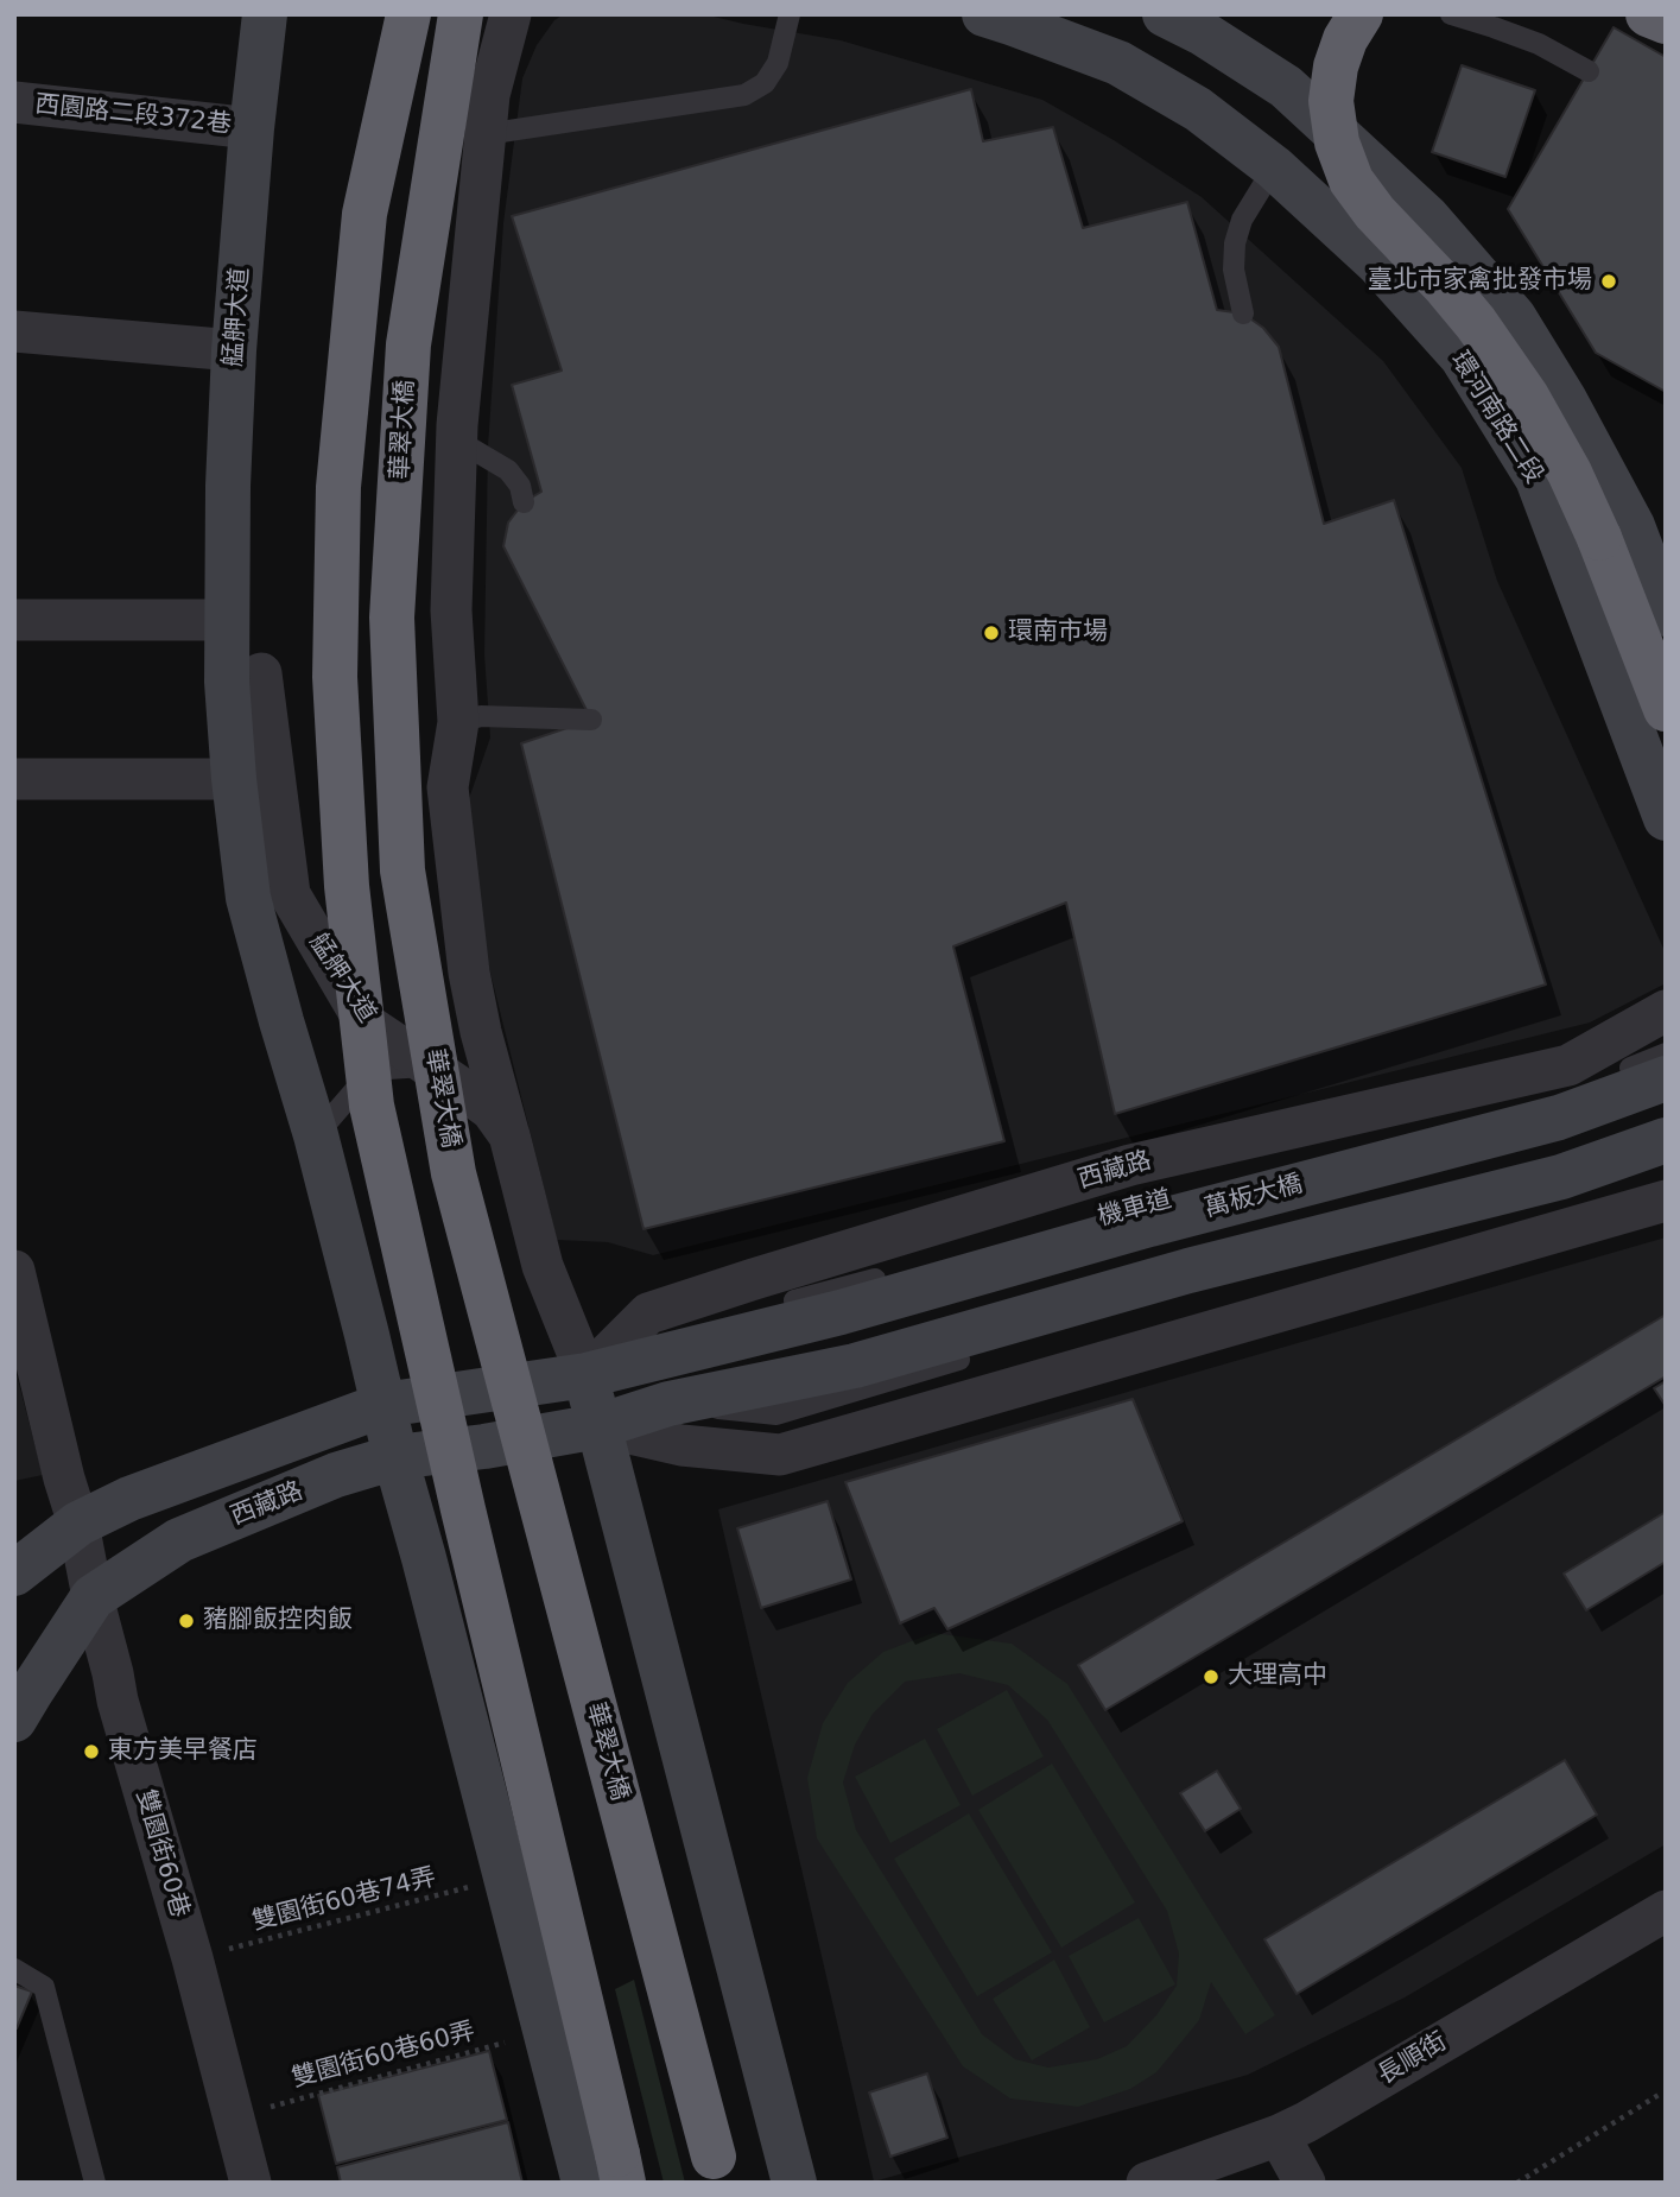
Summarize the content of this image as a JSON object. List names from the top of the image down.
{
  "streets": {
    "highway": ["華翠大橋"],
    "street": [
      "西園路二段372巷",
      "艋舺大道",
      "環河南路二段",
      "西藏路",
      "萬板大橋",
      "雙園街60巷",
      "長順街"
    ],
    "lane": ["機車道"],
    "path": ["雙園街60巷74弄", "雙園街60巷60弄"]
  },
  "crossings": [
    ["西園路二段372巷", "艋舺大道"],
    ["艋舺大道", "西藏路"],
    ["艋舺大道", "雙園街60巷74弄"],
    ["艋舺大道", "雙園街60巷60弄"],
    ["西藏路", "雙園街60巷"],
    ["雙園街60巷", "雙園街60巷74弄"],
    ["雙園街60巷", "雙園街60巷60弄"]
  ],
  "places": [
    "臺北市家禽批發市場",
    "環南市場",
    "豬腳飯控肉飯",
    "大理高中",
    "東方美早餐店"
  ]
}
